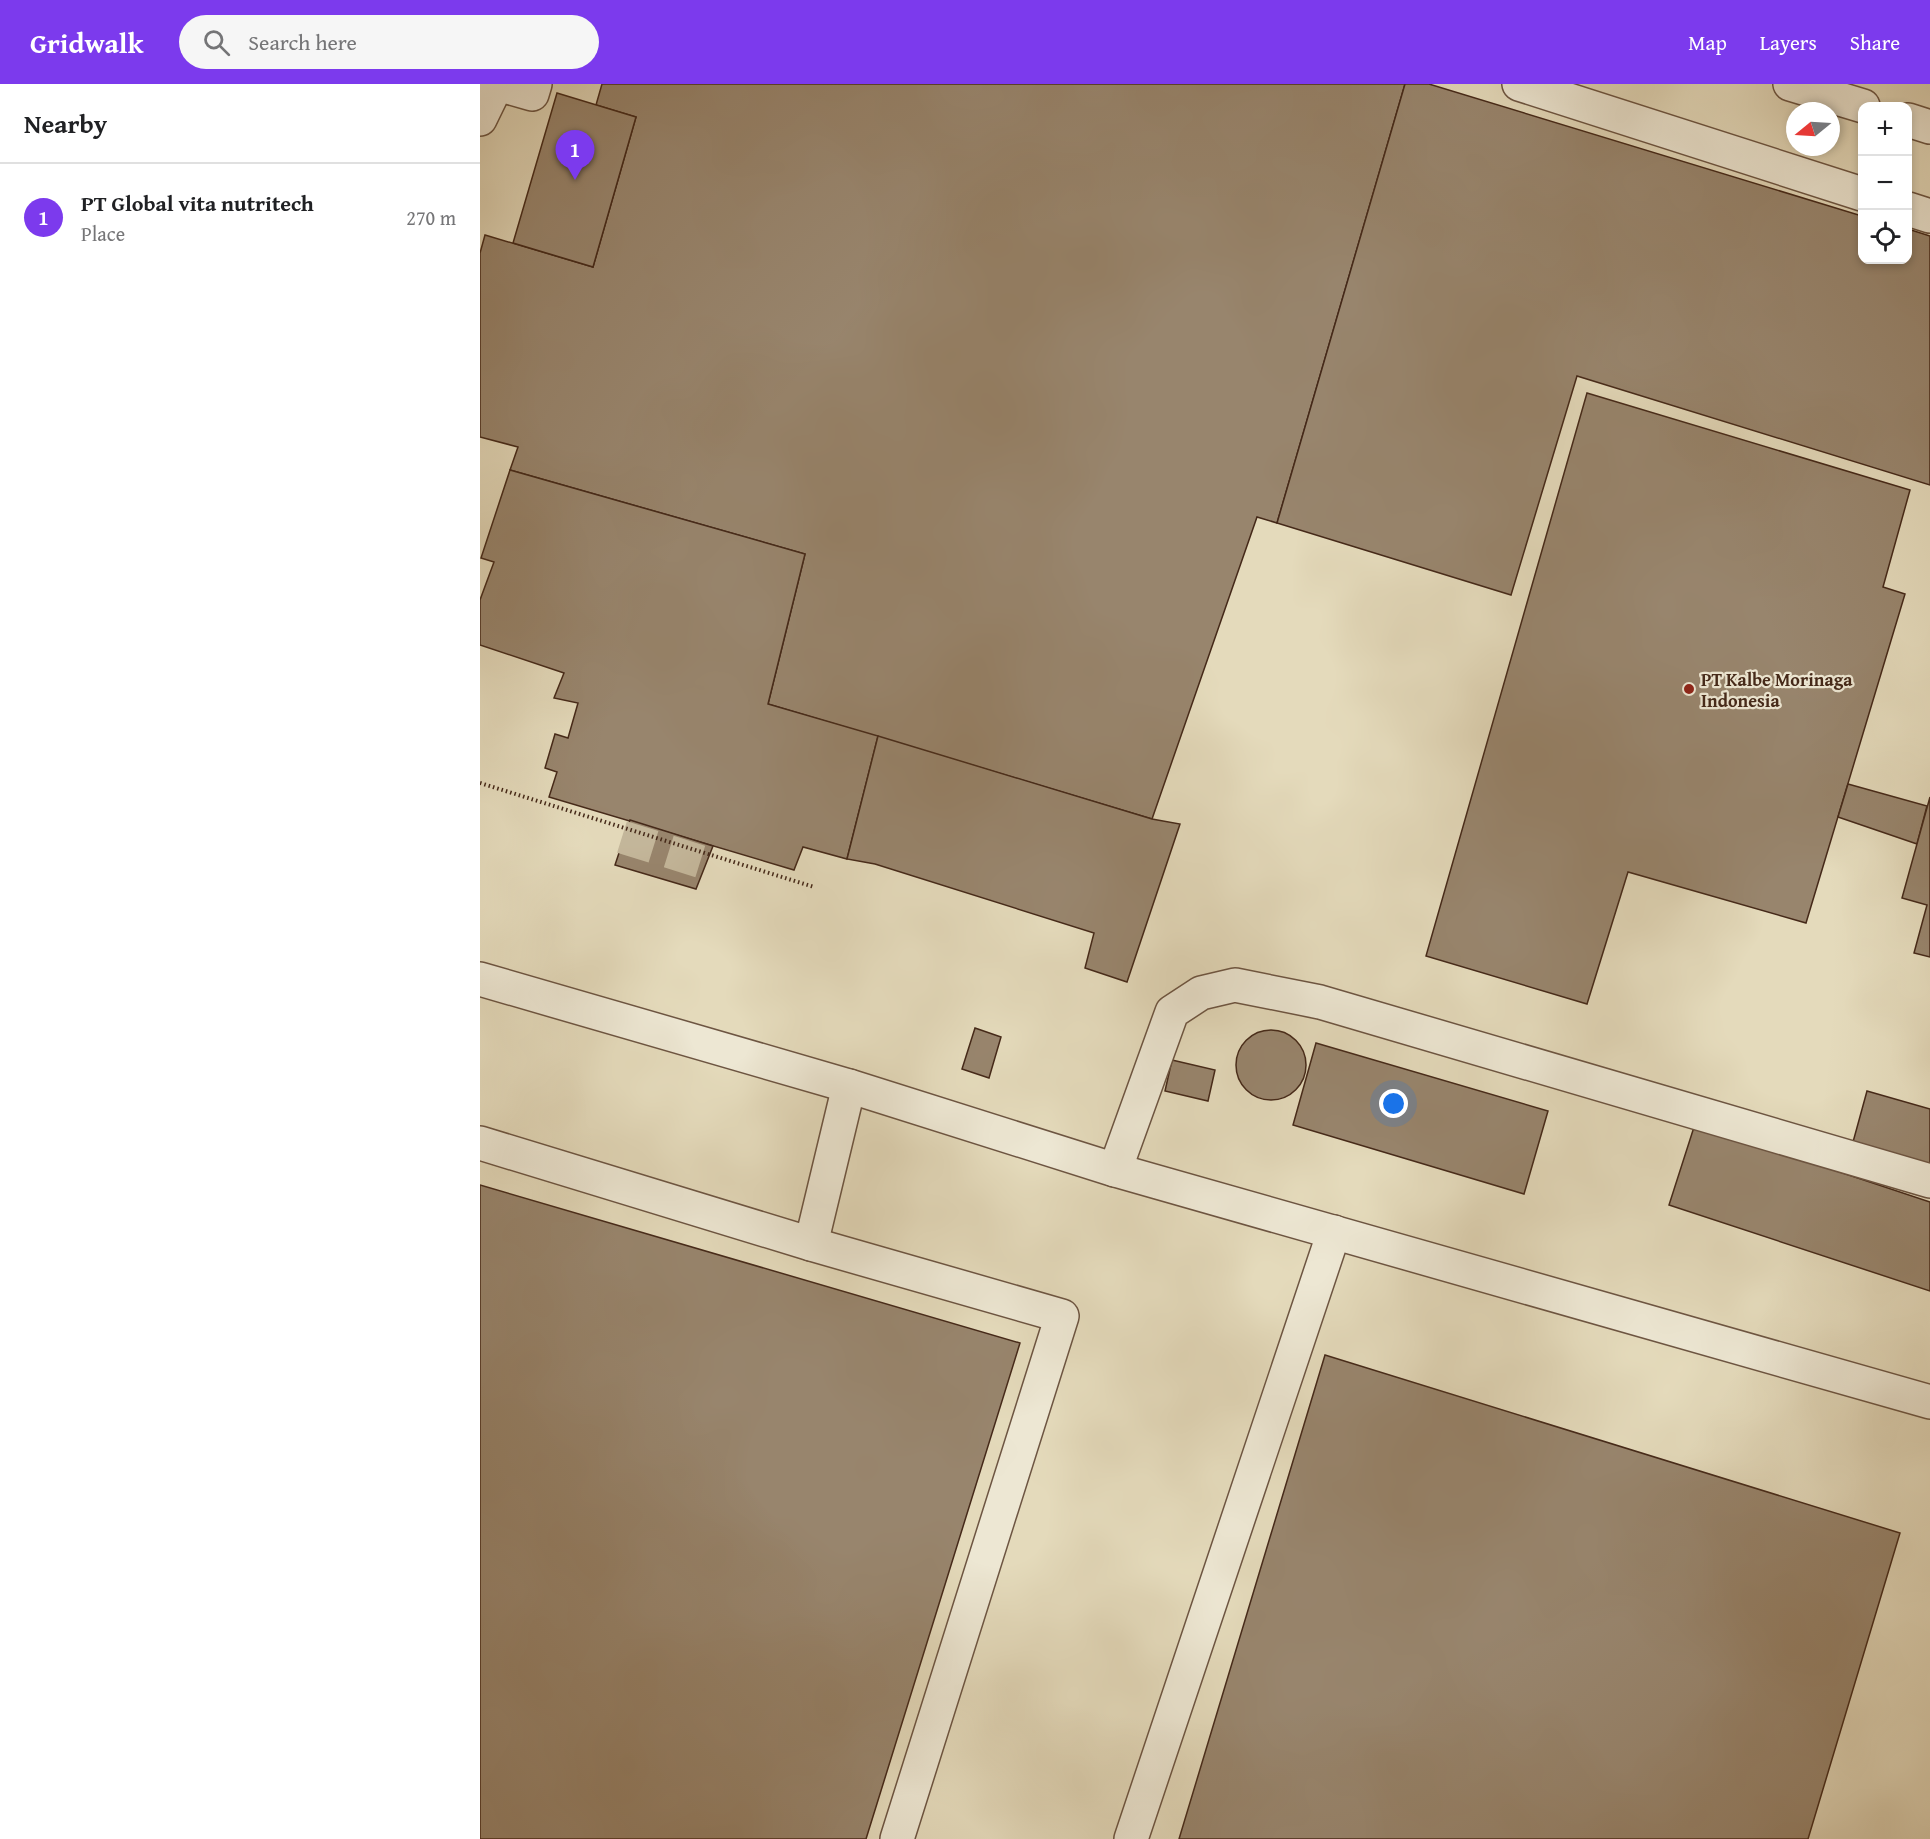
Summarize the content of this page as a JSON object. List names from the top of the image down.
{
  "places": ["PT Kalbe Morinaga Indonesia"],
  "north": "left",
  "page": {
    "header": "Gridwalk",
    "search": "Search here",
    "nav": ["Map", "Layers", "Share"],
    "heading": "Nearby",
    "map_buttons": ["+", "−"],
    "pins": "1",
    "list": [
      {
        "mark": "1",
        "name": "PT Global vita nutritech",
        "note": "Place",
        "value": "270 m"
      }
    ]
  }
}
